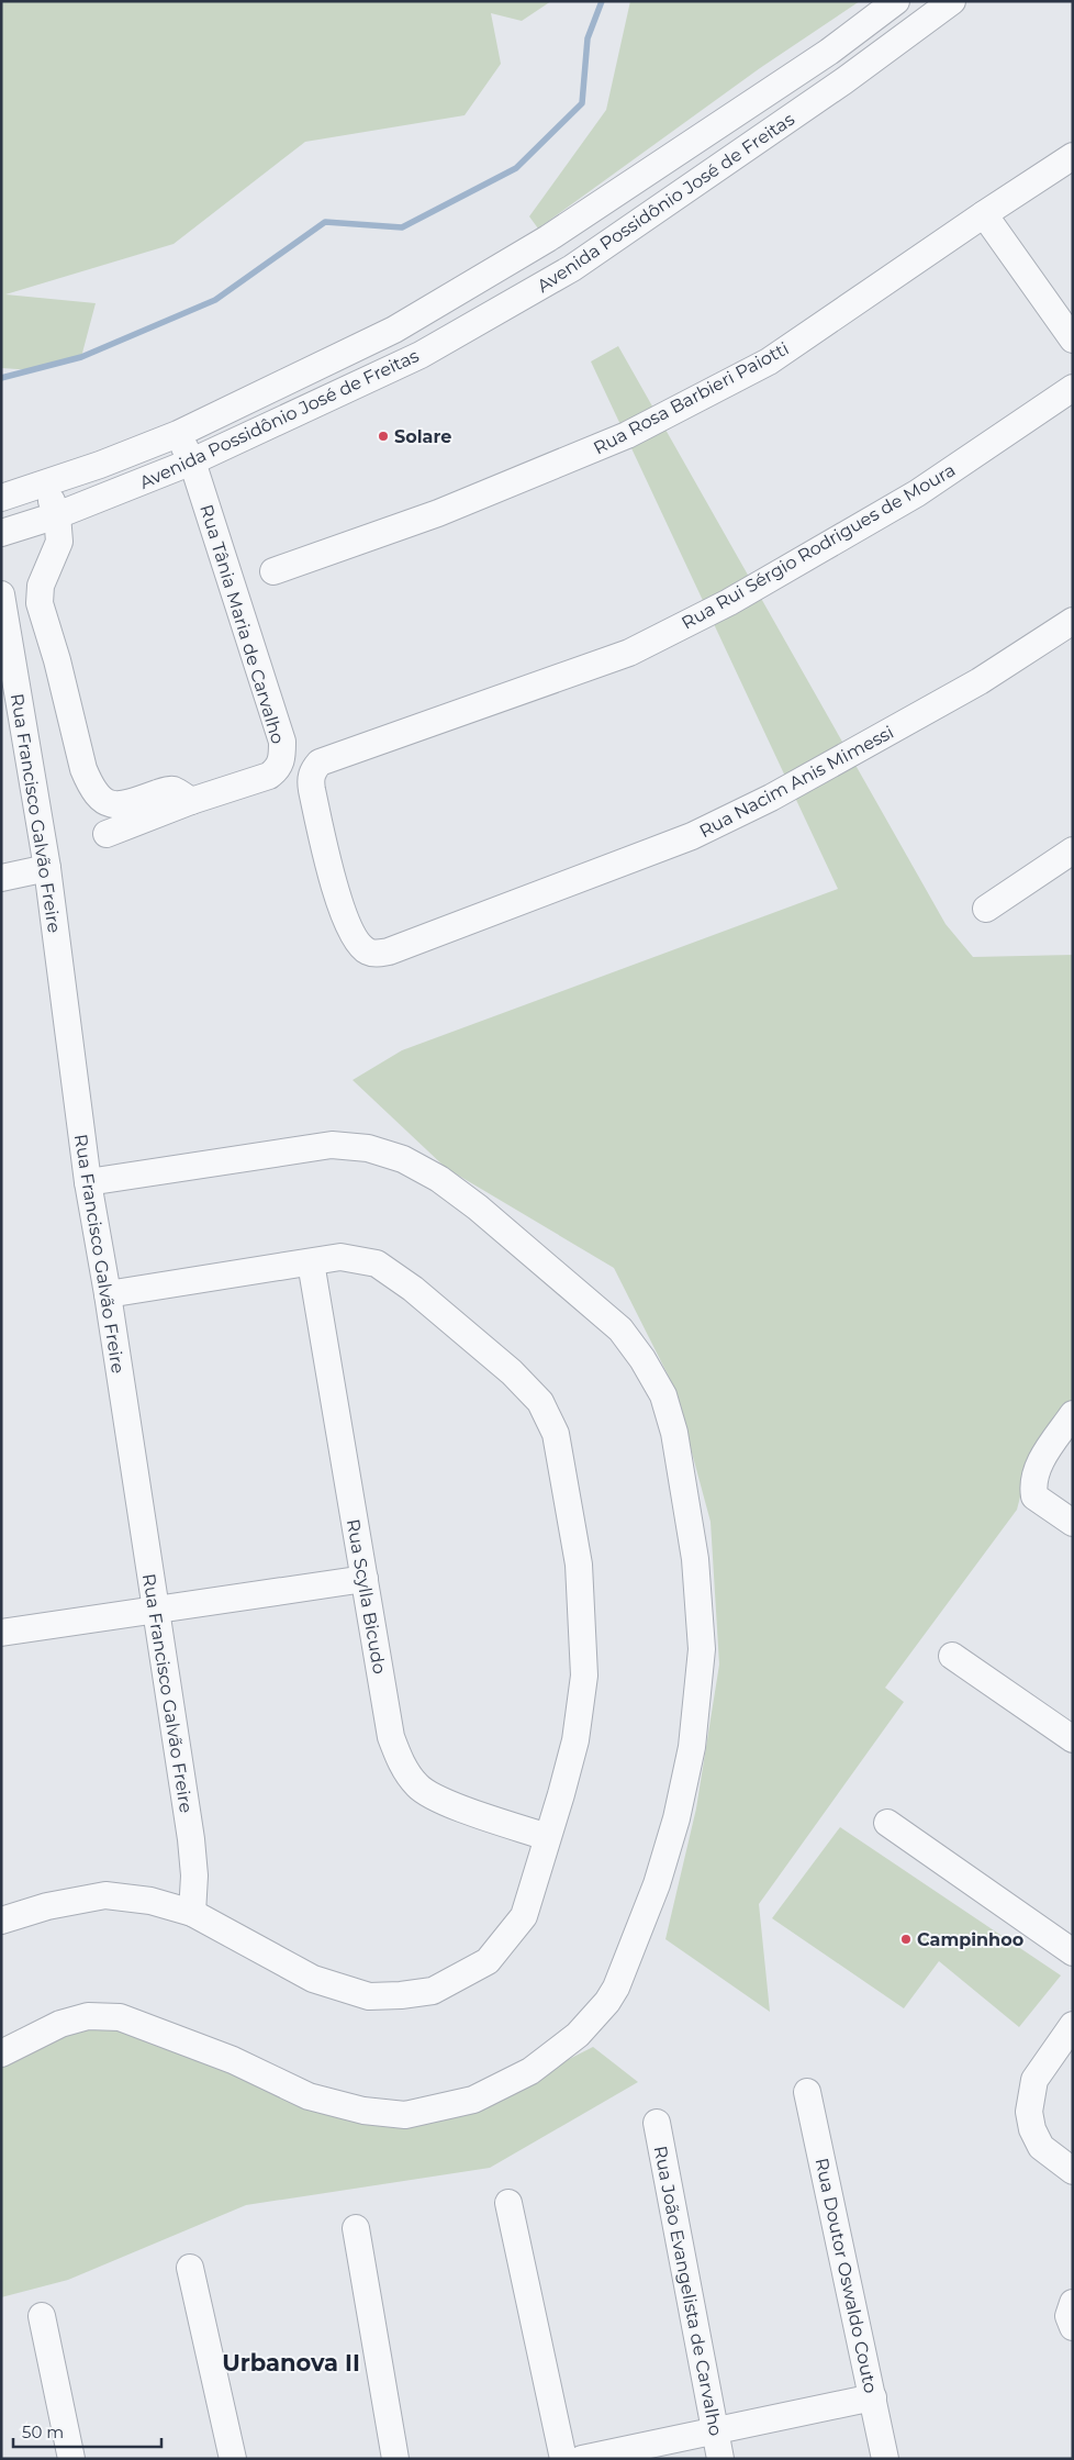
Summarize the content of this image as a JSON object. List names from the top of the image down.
{
  "streets": {
    "street": [
      "Avenida Possidônio José de Freitas",
      "Rua Rosa Barbieri Paiotti",
      "Rua Rui Sérgio Rodrigues de Moura",
      "Rua Tânia Maria de Carvalho",
      "Rua Nacim Anis Mimessi",
      "Rua Francisco Galvão Freire",
      "Rua Scylla Bicudo",
      "Rua Doutor Oswaldo Couto",
      "Rua João Evangelista de Carvalho"
    ]
  },
  "crossings": [
    ["Avenida Possidônio José de Freitas", "Rua Tânia Maria de Carvalho"],
    ["Rua Rui Sérgio Rodrigues de Moura", "Rua Nacim Anis Mimessi"]
  ],
  "districts": ["Urbanova II"],
  "places": ["Solare", "Campinhoo"],
  "scale_bar": "50 m"
}
